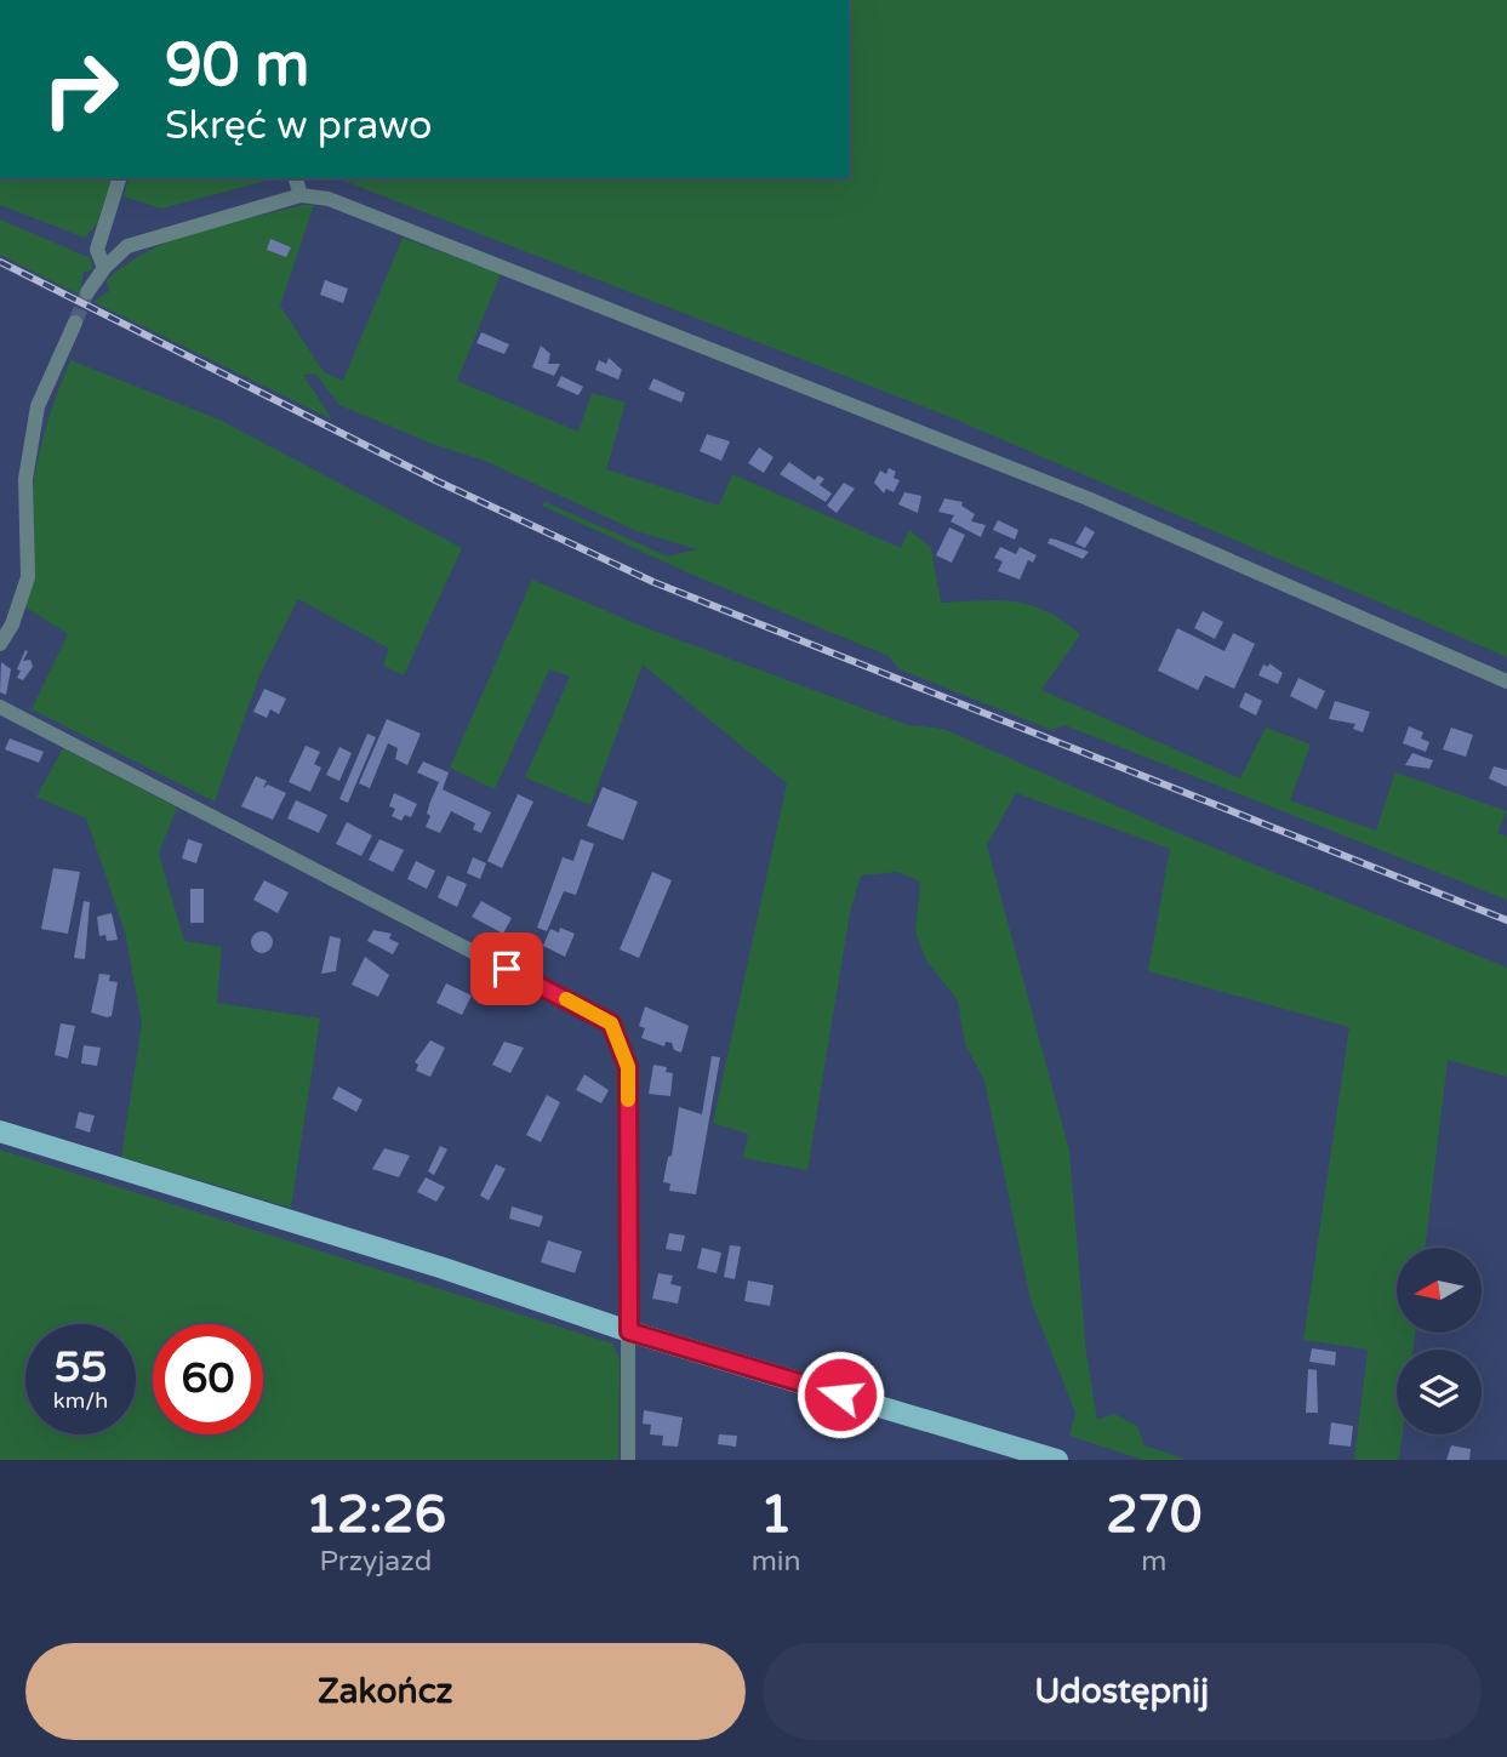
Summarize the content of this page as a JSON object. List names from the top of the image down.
{
  "north": "left",
  "page": {
    "turn": ["90 m", "Skręć w prawo"],
    "speed": "55 km/h",
    "limit": "60",
    "eta": [
      "12:26",
      "Przyjazd",
      "1",
      "min",
      "270",
      "m"
    ],
    "buttons": ["Zakończ", "Udostępnij"]
  }
}
